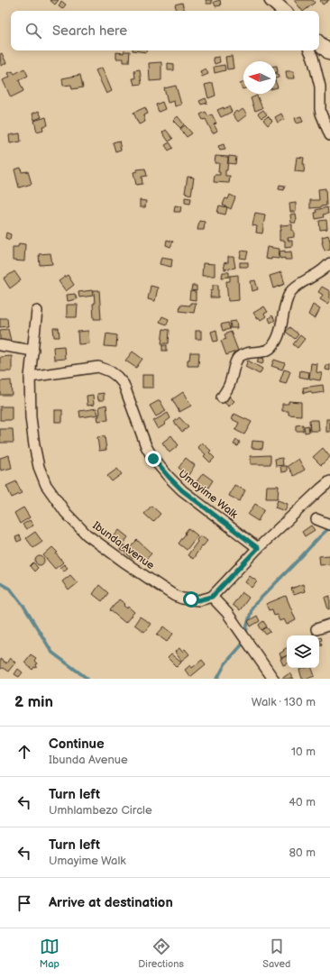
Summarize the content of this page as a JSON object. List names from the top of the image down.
{
  "streets": {
    "street": ["Umayime Walk", "Ibunda Avenue"]
  },
  "crossings": [
    ["Umayime Walk", "Ibunda Avenue"]
  ],
  "north": "left",
  "page": {
    "search": "Search here",
    "heading": ["2 min", "Walk · 130 m"],
    "list": [
      ["Continue", "Ibunda Avenue", "10 m"],
      ["Turn left", "Umhlambezo Circle", "40 m"],
      ["Turn left", "Umayime Walk", "80 m"],
      "Arrive at destination"
    ],
    "nav": ["Map", "Directions", "Saved"]
  }
}
